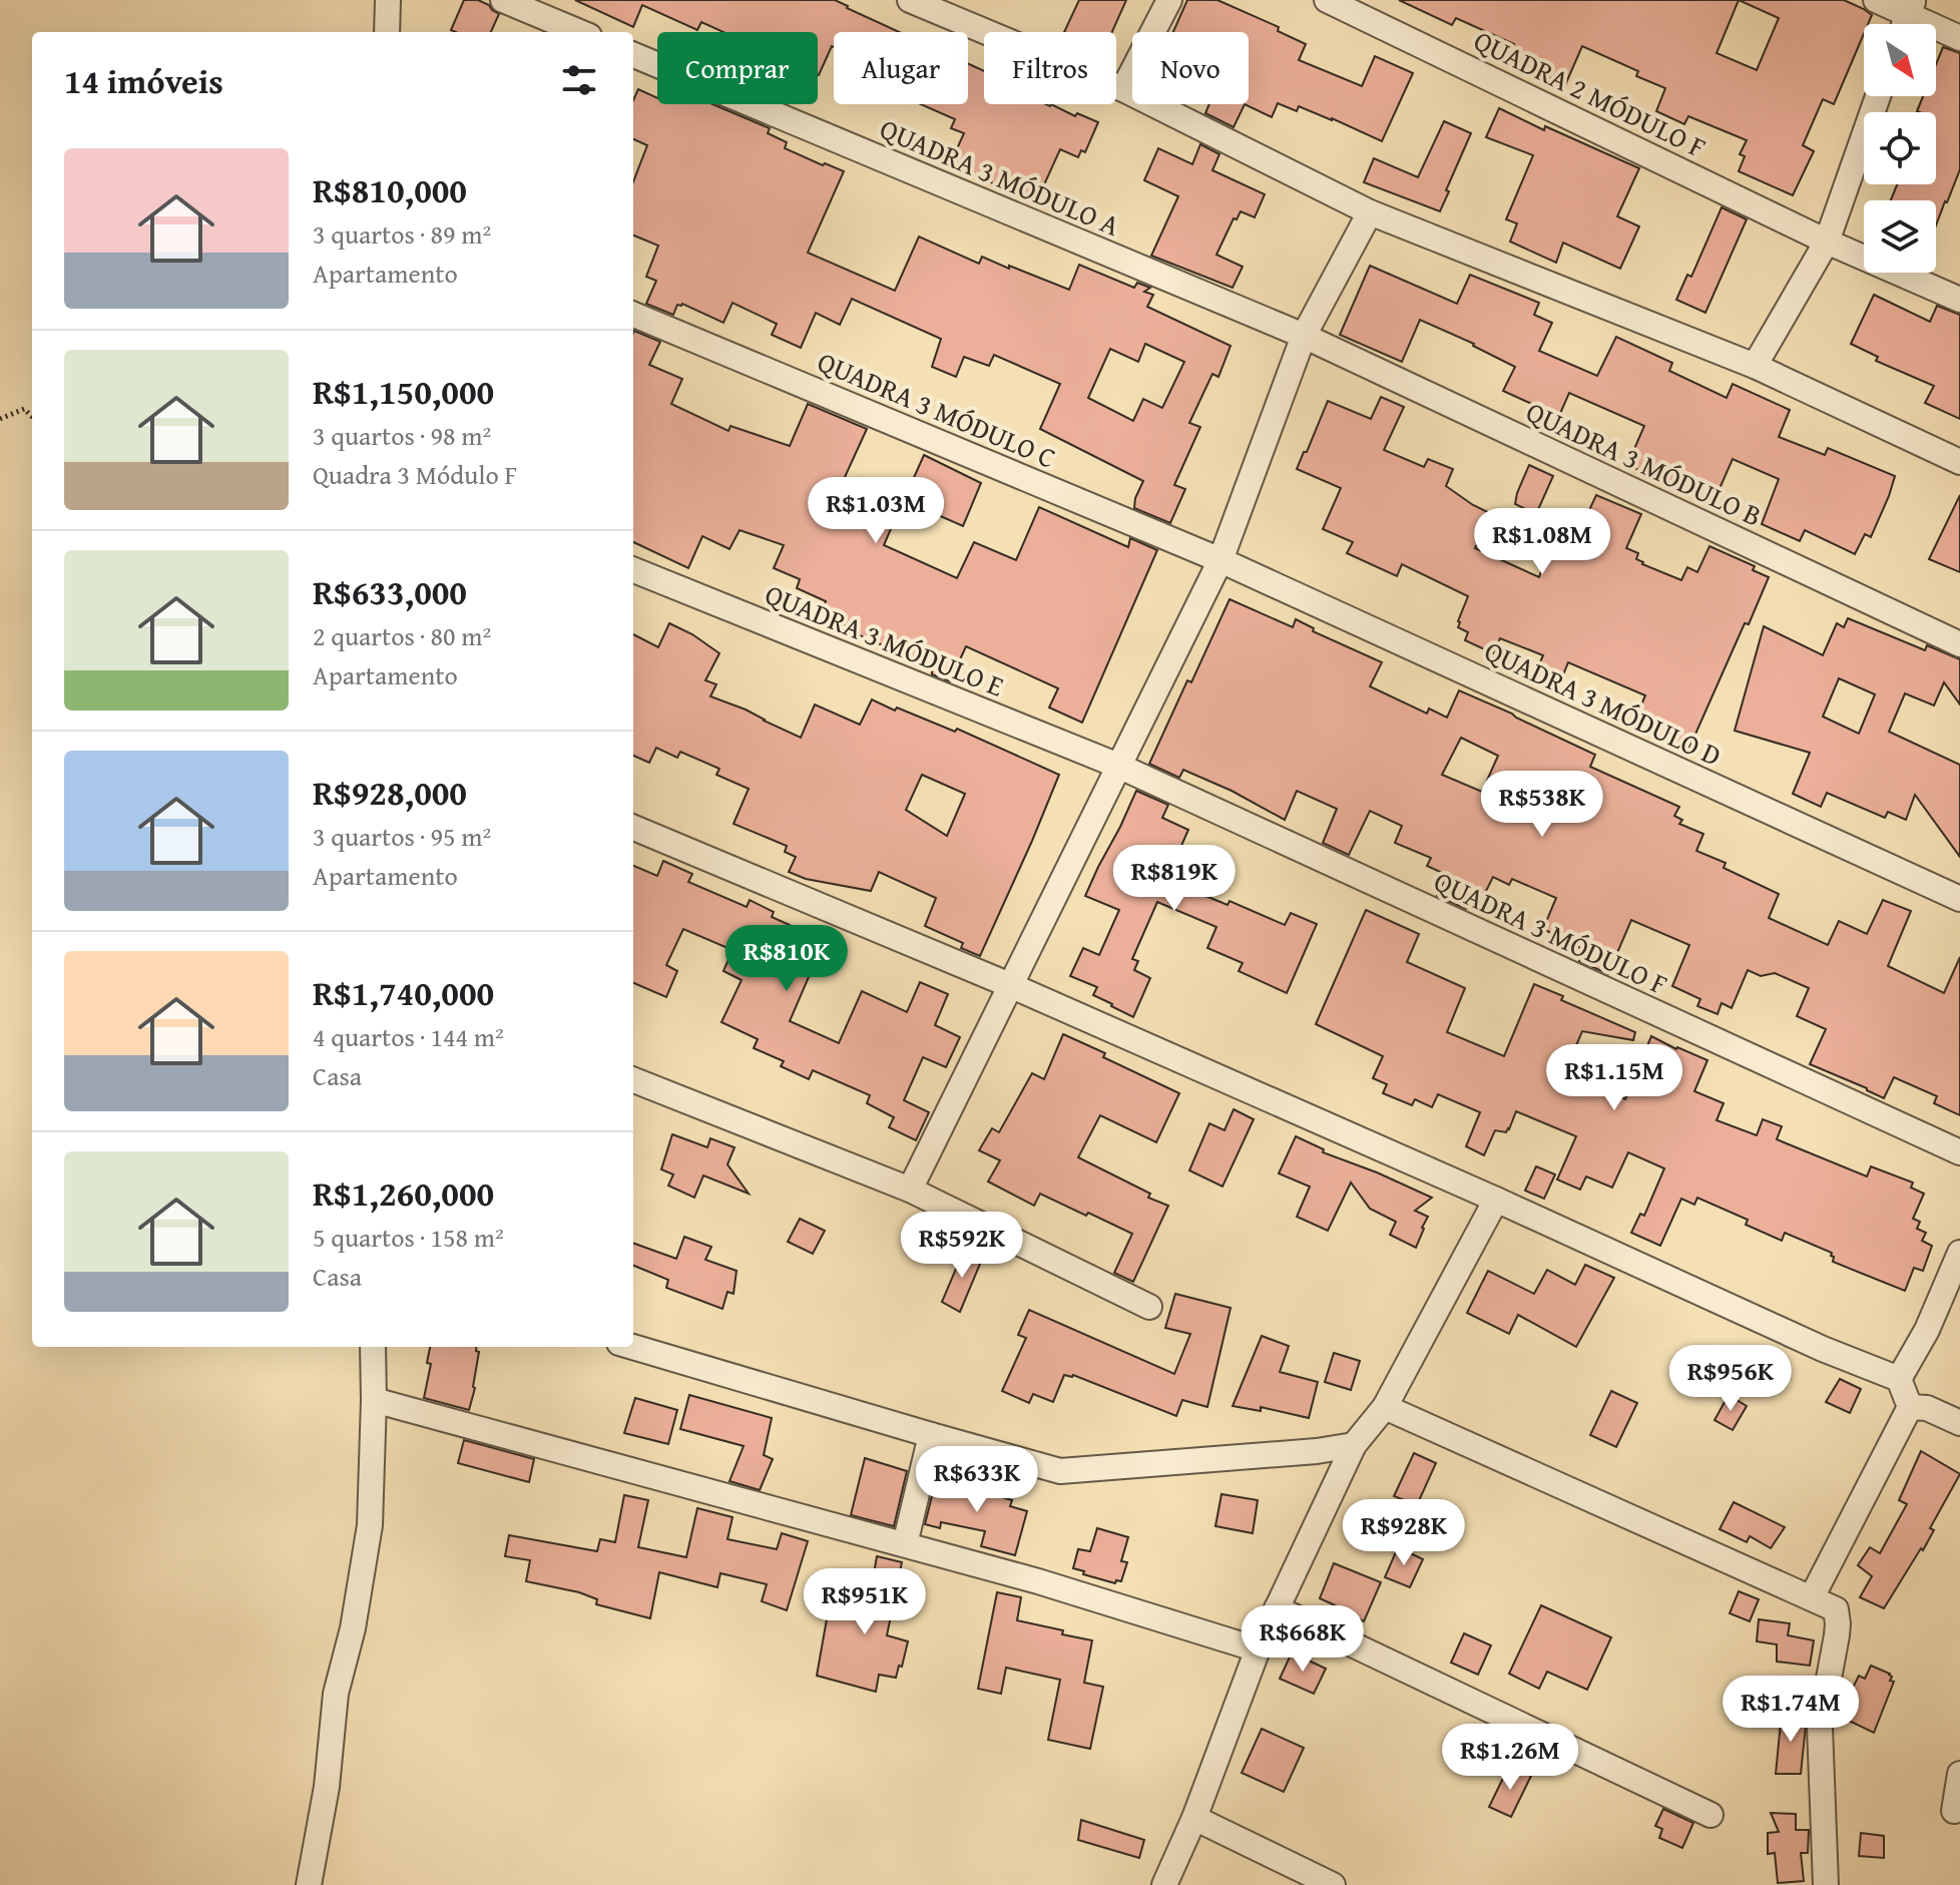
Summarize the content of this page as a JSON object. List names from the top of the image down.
{
  "streets": {
    "street": [
      "QUADRA 2 MÓDULO F",
      "QUADRA 3 MÓDULO A",
      "QUADRA 3 MÓDULO C",
      "QUADRA 3 MÓDULO B",
      "QUADRA 3 MÓDULO E",
      "QUADRA 3 MÓDULO D",
      "QUADRA 3 MÓDULO F"
    ]
  },
  "crossings": [
    ["QUADRA 3 MÓDULO A", "QUADRA 3 MÓDULO B"],
    ["QUADRA 3 MÓDULO C", "QUADRA 3 MÓDULO D"],
    ["QUADRA 3 MÓDULO E", "QUADRA 3 MÓDULO F"]
  ],
  "north": "bottom right",
  "page": {
    "chip": [
      "Comprar",
      "Alugar",
      "Filtros",
      "Novo"
    ],
    "heading": "14 imóveis",
    "list": [
      {
        "name": "R$810,000",
        "note": "3 quartos · 89 m² · Apartamento"
      },
      {
        "name": "R$1,150,000",
        "note": "3 quartos · 98 m² · Quadra 3 Módulo F"
      },
      {
        "name": "R$633,000",
        "note": "2 quartos · 80 m² · Apartamento"
      },
      {
        "name": "R$928,000",
        "note": "3 quartos · 95 m² · Apartamento"
      },
      {
        "name": "R$1,740,000",
        "note": "4 quartos · 144 m² · Casa"
      },
      {
        "name": "R$1,260,000",
        "note": "5 quartos · 158 m² · Casa"
      }
    ],
    "price": [
      "R$1.03M",
      "R$1.08M",
      "R$538K",
      "R$819K",
      "R$810K",
      "R$1.15M",
      "R$592K",
      "R$956K",
      "R$633K",
      "R$928K",
      "R$951K",
      "R$668K",
      "R$1.74M",
      "R$1.26M"
    ]
  }
}
